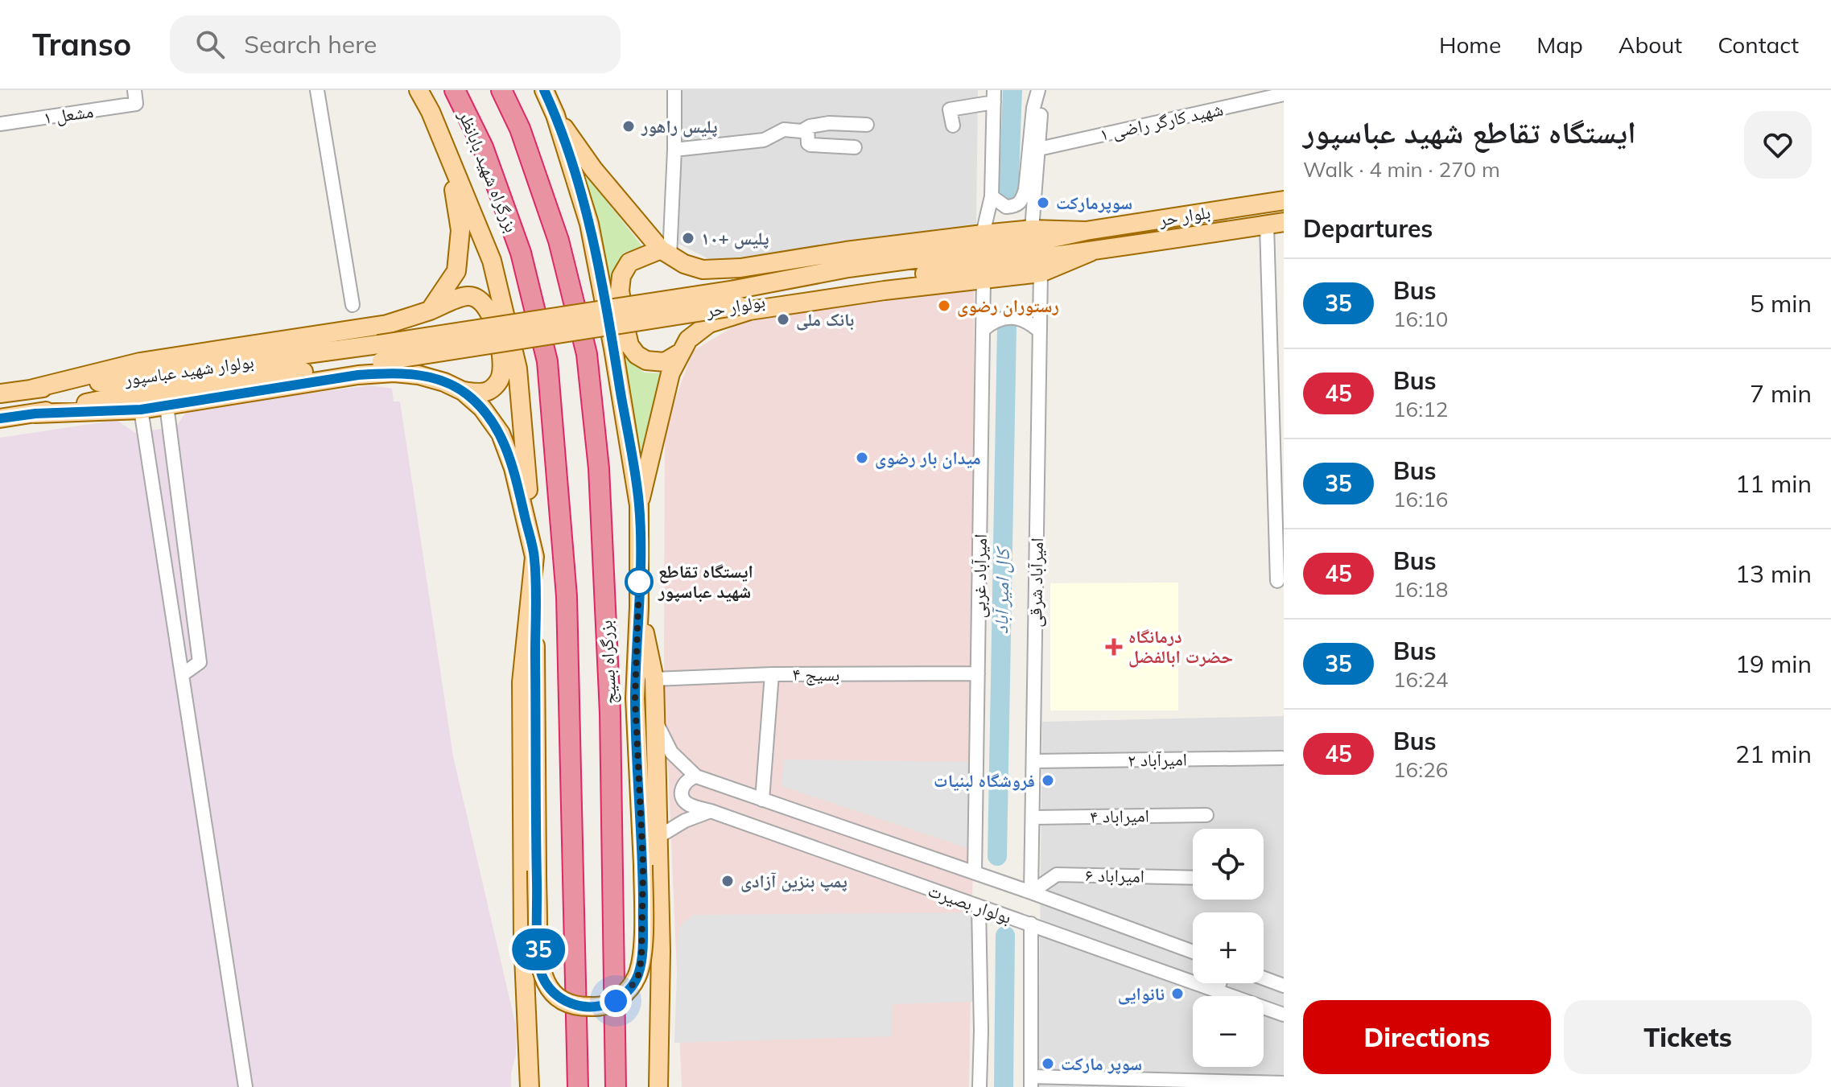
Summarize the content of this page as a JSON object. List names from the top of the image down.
{
  "streets": {
    "highway": ["بزرگراه شهید بابانظر", "بزرگراه بسیج"],
    "main road": ["بلوار حر", "بولوار حر", "بولوار شهید عباسپور"],
    "street": [
      "مشعل ۱",
      "شهید کارگر راضی ۱",
      "امیرآباد غربی",
      "امیرآباد شرقی",
      "بسیج ۴",
      "امیرآباد ۲",
      "امیراباد ۴",
      "امیراباد ۶",
      "بولوار بصیرت"
    ]
  },
  "crossings": [
    ["بلوار حر", "بولوار حر"],
    ["بولوار حر", "بولوار شهید عباسپور"],
    ["امیرآباد غربی", "بسیج ۴"],
    ["امیرآباد غربی", "بولوار بصیرت"],
    ["امیرآباد شرقی", "امیرآباد ۲"],
    ["امیرآباد شرقی", "امیراباد ۴"],
    ["امیرآباد شرقی", "امیراباد ۶"],
    ["امیرآباد شرقی", "بولوار بصیرت"],
    ["امیراباد ۶", "بولوار بصیرت"]
  ],
  "water": ["کال امیر آباد"],
  "places": {
    "other": [
      "پلیس راهور",
      "سوپرمارکت",
      "پلیس +۱۰",
      "رستوران رضوی",
      "بانک ملی",
      "میدان بار رضوی",
      "ایستگاه تقاطع شهید عباسپور",
      "فروشگاه لبنیات",
      "پمپ بنزین آزادی",
      "نانوایی",
      "سوپر مارکت"
    ],
    "health": ["درمانگاه حضرت ابالفضل"]
  },
  "lines": ["bus line 35"],
  "page": {
    "header": "Transo",
    "search": "Search here",
    "nav": [
      "Home",
      "Map",
      "About",
      "Contact"
    ],
    "on_map": "35",
    "heading": [
      ["ایستگاه تقاطع شهید عباسپور", "Walk · 4 min · 270 m"],
      "Departures"
    ],
    "list": [
      {
        "mark": "35",
        "name": "Bus",
        "note": "16:10",
        "value": "5 min"
      },
      {
        "mark": "45",
        "name": "Bus",
        "note": "16:12",
        "value": "7 min"
      },
      {
        "mark": "35",
        "name": "Bus",
        "note": "16:16",
        "value": "11 min"
      },
      {
        "mark": "45",
        "name": "Bus",
        "note": "16:18",
        "value": "13 min"
      },
      {
        "mark": "35",
        "name": "Bus",
        "note": "16:24",
        "value": "19 min"
      },
      {
        "mark": "45",
        "name": "Bus",
        "note": "16:26",
        "value": "21 min"
      }
    ],
    "map_buttons": ["+", "−"],
    "buttons": ["Directions", "Tickets"]
  }
}
